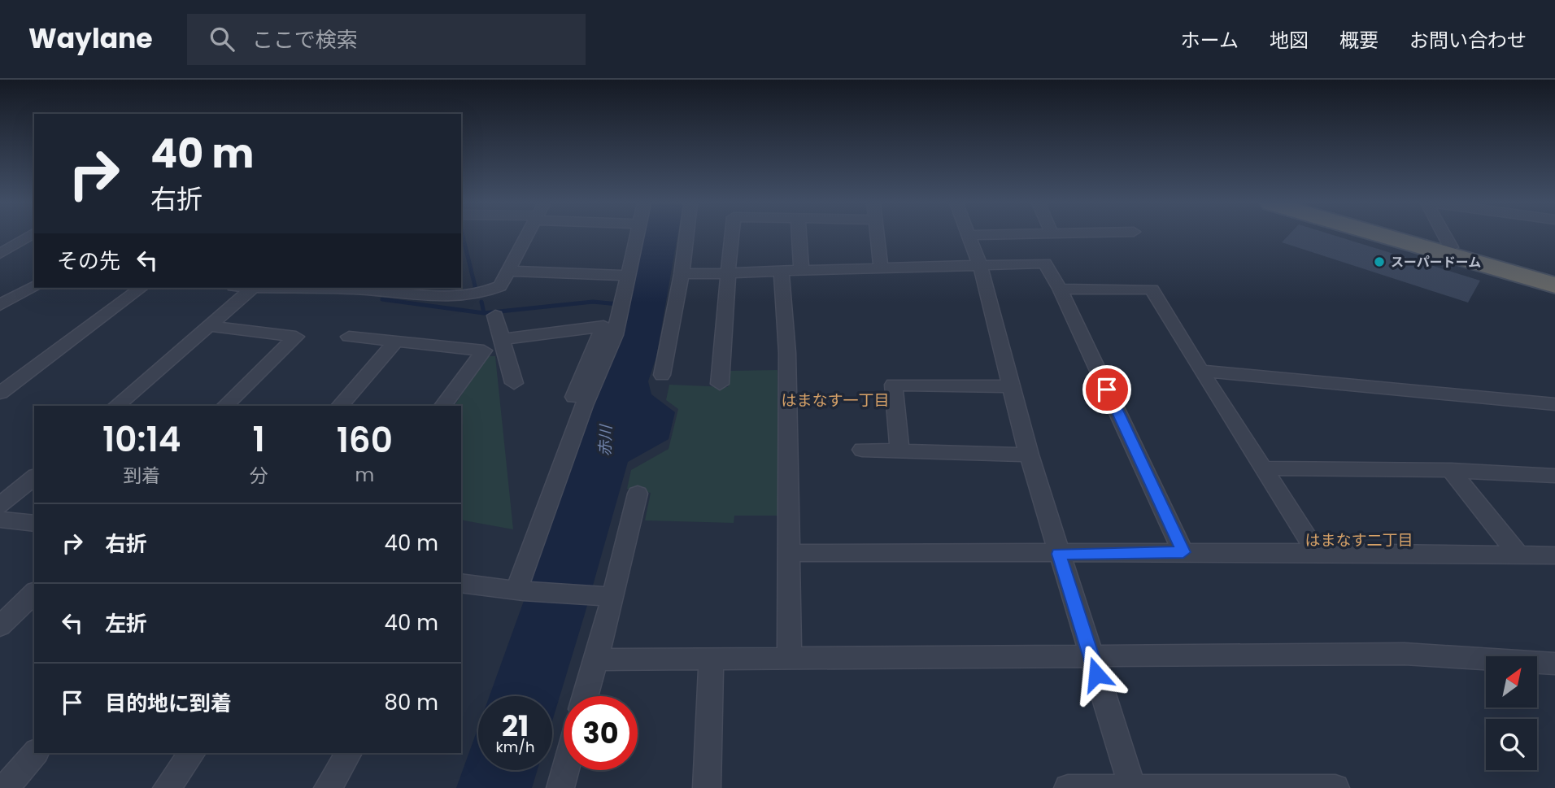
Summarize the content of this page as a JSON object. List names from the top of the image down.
{
  "districts": ["はまなす一丁目", "はまなす二丁目"],
  "water": ["赤川"],
  "places": ["スーパードーム"],
  "north": "top right",
  "page": {
    "header": "Waylane",
    "search": "ここで検索",
    "nav": [
      "ホーム",
      "地図",
      "概要",
      "お問い合わせ"
    ],
    "turn": ["40 m", "右折"],
    "then": "その先",
    "eta": [
      "10:14",
      "到着",
      "1",
      "分",
      "160",
      "m"
    ],
    "list": [
      {
        "name": "右折",
        "value": "40 m"
      },
      {
        "name": "左折",
        "value": "40 m"
      },
      {
        "name": "目的地に到着",
        "value": "80 m"
      }
    ],
    "speed": "21 km/h",
    "limit": "30"
  }
}
